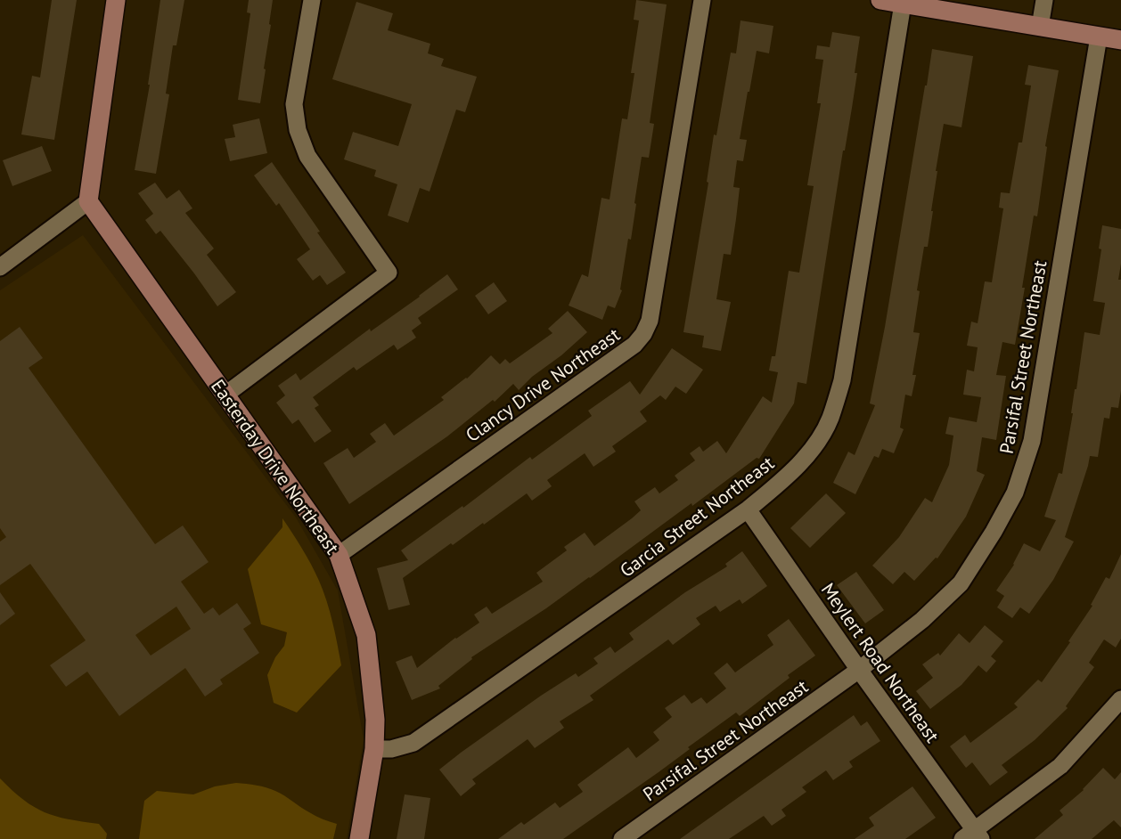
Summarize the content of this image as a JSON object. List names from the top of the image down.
{
  "streets": {
    "street": [
      "Parsifal Street Northeast",
      "Clancy Drive Northeast",
      "Easterday Drive Northeast",
      "Garcia Street Northeast",
      "Meylert Road Northeast"
    ]
  },
  "crossings": [
    ["Parsifal Street Northeast", "Meylert Road Northeast"],
    ["Clancy Drive Northeast", "Easterday Drive Northeast"],
    ["Easterday Drive Northeast", "Garcia Street Northeast"],
    ["Garcia Street Northeast", "Meylert Road Northeast"]
  ]
}
